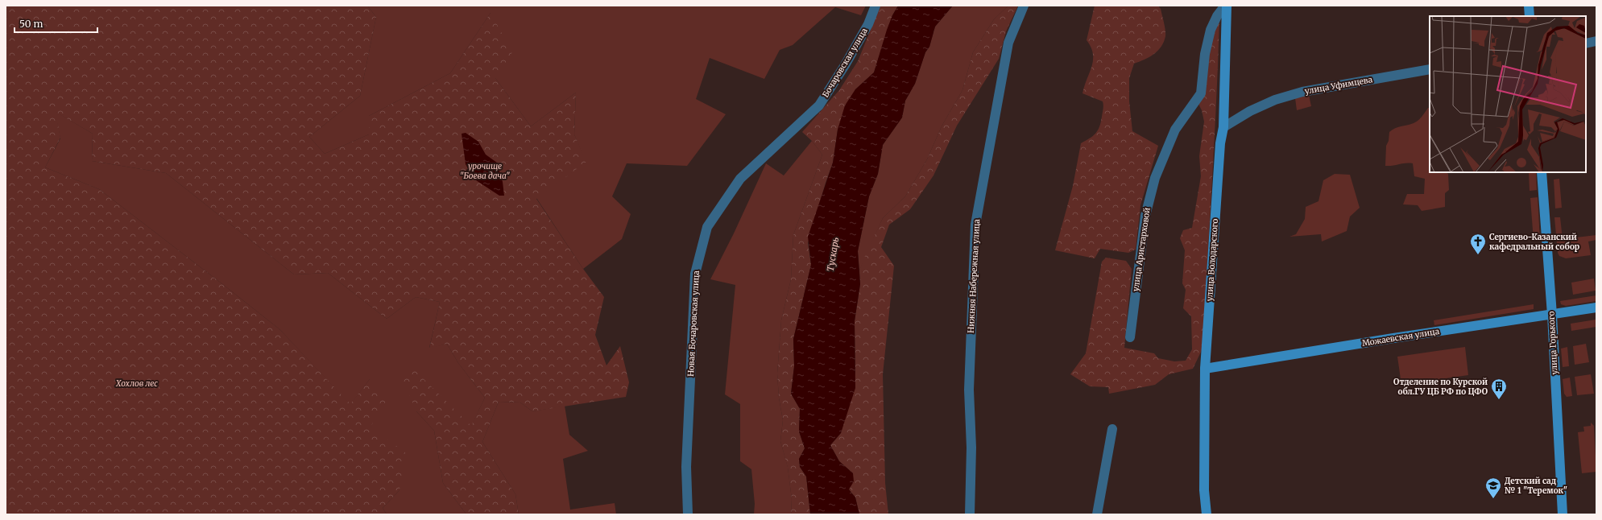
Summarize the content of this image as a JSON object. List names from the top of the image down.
{
  "streets": {
    "street": [
      "Бочаровская улица",
      "улица Уфимцева",
      "улица Аристарховой",
      "улица Володарского",
      "Нижняя Набережная улица",
      "Новая Бочаровская улица",
      "Можаевская улица",
      "улица Горького"
    ]
  },
  "crossings": [
    ["Бочаровская улица", "Новая Бочаровская улица"],
    ["улица Уфимцева", "улица Володарского"],
    ["улица Аристарховой", "улица Володарского"],
    ["улица Володарского", "Можаевская улица"],
    ["Можаевская улица", "улица Горького"]
  ],
  "water": ["Тускарь"],
  "parks": ["урочище \"Боева дача\"", "Хохлов лес"],
  "places": {
    "church": ["Сергиево-Казанский кафедральный собор"],
    "building": ["Отделение по Курской обл.ГУ ЦБ РФ по ЦФО"],
    "school or university": ["Детский сад № 1 \"Теремок\""]
  },
  "scale_bar": "50 m"
}
